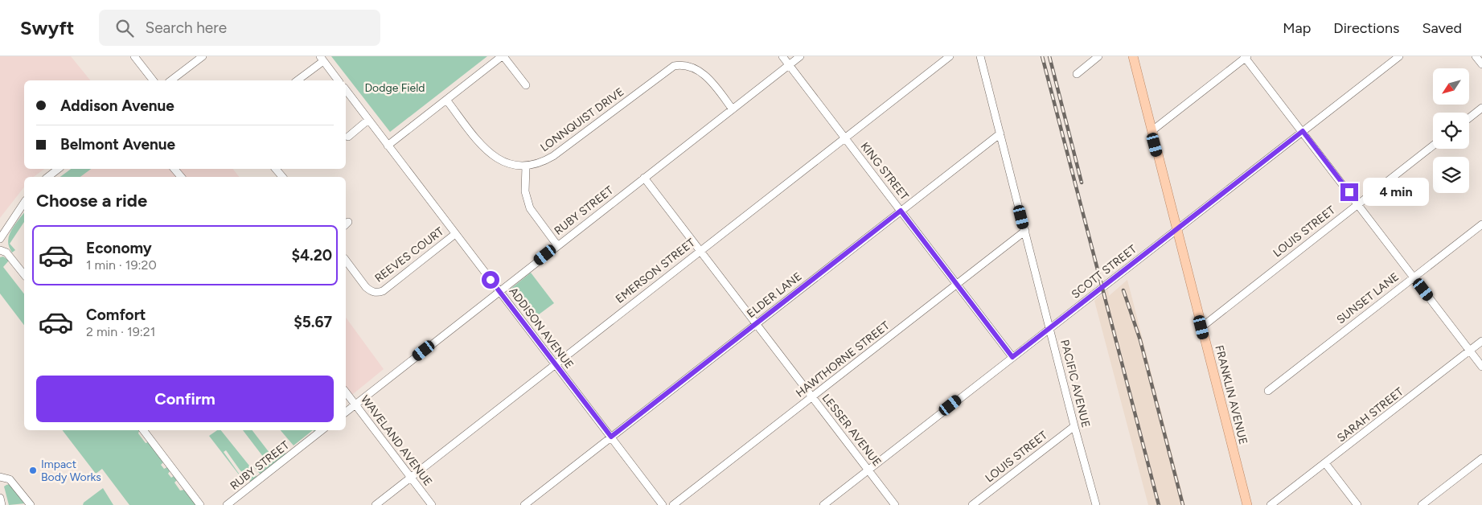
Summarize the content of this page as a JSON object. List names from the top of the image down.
{
  "streets": {
    "main road": ["FRANKLIN AVENUE"],
    "street": [
      "LONNQUIST DRIVE",
      "KING STREET",
      "RUBY STREET",
      "LOUIS STREET",
      "REEVES COURT",
      "EMERSON STREET",
      "SCOTT STREET",
      "ELDER LANE",
      "SUNSET LANE",
      "ADDISON AVENUE",
      "HAWTHORNE STREET",
      "PACIFIC AVENUE",
      "SARAH STREET",
      "LESSER AVENUE",
      "WAVELAND AVENUE"
    ]
  },
  "crossings": [
    ["KING STREET", "RUBY STREET"],
    ["KING STREET", "EMERSON STREET"],
    ["KING STREET", "SCOTT STREET"],
    ["KING STREET", "ELDER LANE"],
    ["KING STREET", "HAWTHORNE STREET"],
    ["RUBY STREET", "ADDISON AVENUE"],
    ["RUBY STREET", "LESSER AVENUE"],
    ["RUBY STREET", "WAVELAND AVENUE"],
    ["LOUIS STREET", "PACIFIC AVENUE"],
    ["LOUIS STREET", "FRANKLIN AVENUE"],
    ["REEVES COURT", "ADDISON AVENUE"],
    ["EMERSON STREET", "ADDISON AVENUE"],
    ["EMERSON STREET", "LESSER AVENUE"],
    ["EMERSON STREET", "WAVELAND AVENUE"],
    ["SCOTT STREET", "PACIFIC AVENUE"],
    ["SCOTT STREET", "FRANKLIN AVENUE"],
    ["SCOTT STREET", "LESSER AVENUE"],
    ["ELDER LANE", "ADDISON AVENUE"],
    ["ELDER LANE", "PACIFIC AVENUE"],
    ["ELDER LANE", "LESSER AVENUE"],
    ["HAWTHORNE STREET", "PACIFIC AVENUE"],
    ["HAWTHORNE STREET", "LESSER AVENUE"]
  ],
  "parks": ["Dodge Field"],
  "places": ["Impact Body Works"],
  "north": "bottom left",
  "page": {
    "header": "Swyft",
    "search": "Search here",
    "nav": ["Map", "Directions", "Saved"],
    "banner": ["Addison Avenue", "Belmont Avenue"],
    "heading": "Choose a ride",
    "bubble": "4 min",
    "list": [
      {
        "name": "Economy",
        "note": "1 min · 19:20",
        "value": "$4.20"
      },
      {
        "name": "Comfort",
        "note": "2 min · 19:21",
        "value": "$5.67"
      }
    ],
    "buttons": "Confirm"
  }
}
